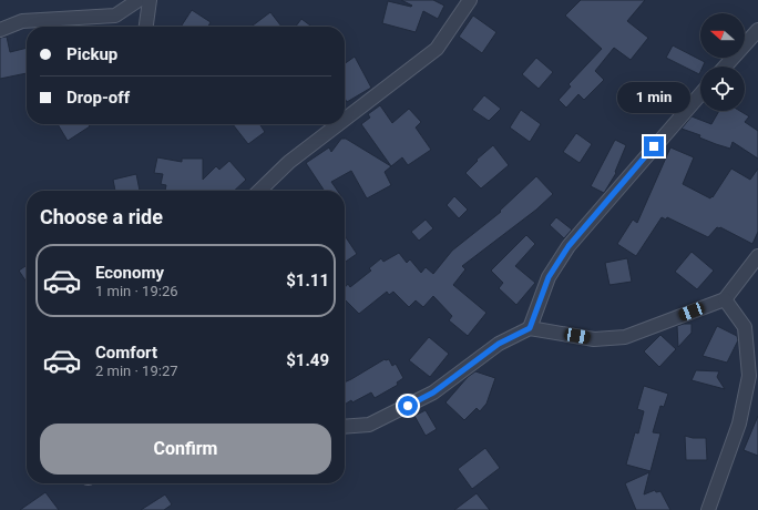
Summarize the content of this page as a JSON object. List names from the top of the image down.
{
  "north": "left",
  "page": {
    "banner": ["Pickup", "Drop-off"],
    "bubble": "1 min",
    "heading": "Choose a ride",
    "list": [
      {
        "name": "Economy",
        "note": "1 min · 19:26",
        "value": "$1.11"
      },
      {
        "name": "Comfort",
        "note": "2 min · 19:27",
        "value": "$1.49"
      }
    ],
    "buttons": "Confirm"
  }
}
